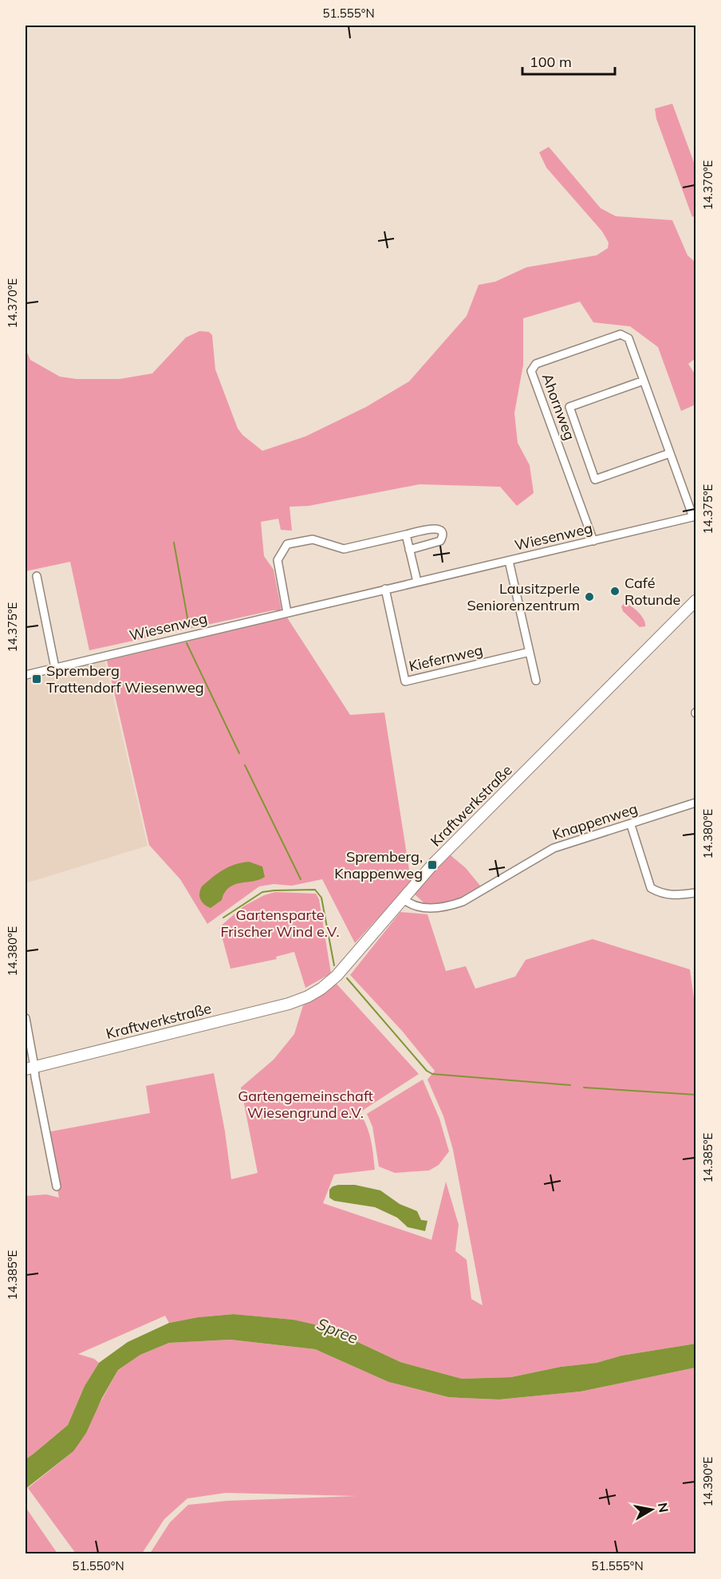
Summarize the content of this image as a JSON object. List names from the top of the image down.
{
  "streets": {
    "main road": ["Kraftwerkstraße"],
    "street": [
      "Ahornweg",
      "Wiesenweg",
      "Kiefernweg",
      "Knappenweg"
    ]
  },
  "crossings": [
    ["Ahornweg", "Wiesenweg"],
    ["Wiesenweg", "Kiefernweg"],
    ["Kraftwerkstraße", "Knappenweg"]
  ],
  "water": ["Spree"],
  "parks": ["Gartensparte Frischer Wind e.V.", "Gartengemeinschaft Wiesengrund e.V."],
  "places": {
    "other": ["Café Rotunde", "Lausitzperle Seniorenzentrum"],
    "transit": ["Spremberg Trattendorf Wiesenweg", "Spremberg, Knappenweg"]
  },
  "scale_bar": "100 m",
  "north": "right",
  "coordinates": [
    "51.555°N",
    "14.370°E",
    "14.375°E",
    "14.380°E",
    "14.385°E",
    "14.390°E",
    "51.550°N"
  ]
}
